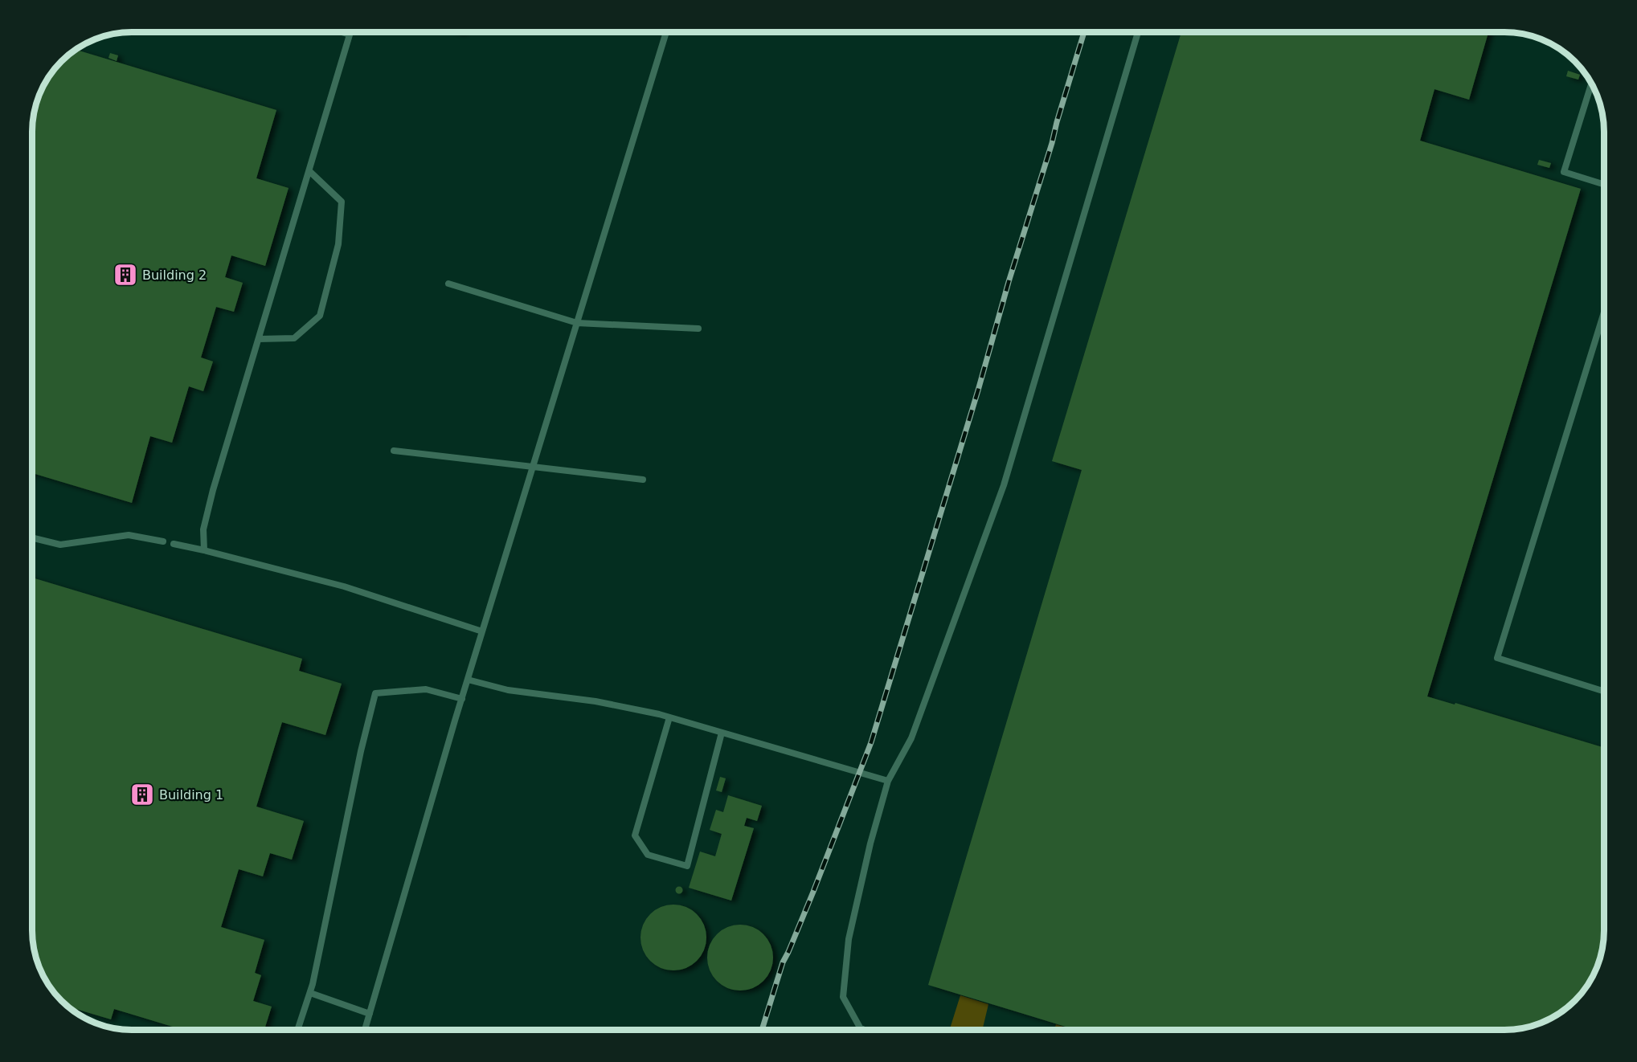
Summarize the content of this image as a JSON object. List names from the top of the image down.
{
  "places": {
    "building": ["Building 2", "Building 1"]
  }
}
